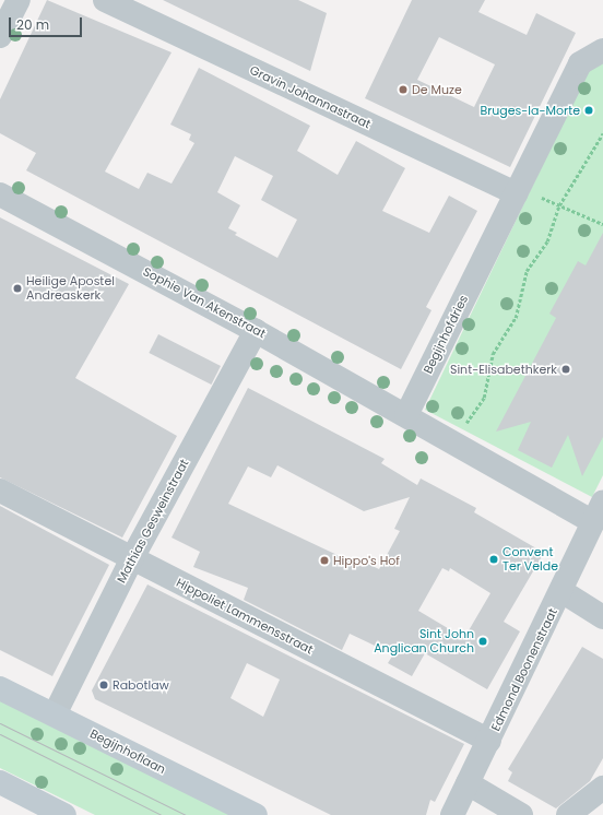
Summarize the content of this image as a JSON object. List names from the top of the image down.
{
  "streets": {
    "main road": ["Begijnhoflaan"],
    "street": [
      "Gravin Johannastraat",
      "Sophie Van Akenstraat",
      "Begijnhofdries",
      "Mathias Gesweinstraat",
      "Hippoliet Lammensstraat",
      "Edmond Boonenstraat"
    ]
  },
  "crossings": [
    ["Gravin Johannastraat", "Begijnhofdries"],
    ["Sophie Van Akenstraat", "Begijnhofdries"],
    ["Sophie Van Akenstraat", "Mathias Gesweinstraat"],
    ["Mathias Gesweinstraat", "Hippoliet Lammensstraat"],
    ["Mathias Gesweinstraat", "Begijnhoflaan"],
    ["Hippoliet Lammensstraat", "Edmond Boonenstraat"]
  ],
  "places": [
    "De Muze",
    "Bruges-la-Morte",
    "Heilige Apostel Andreaskerk",
    "Sint-Elisabethkerk",
    "Convent Ter Velde",
    "Hippo's Hof",
    "Sint John Anglican Church",
    "Rabotlaw"
  ],
  "scale_bar": "20 m"
}
